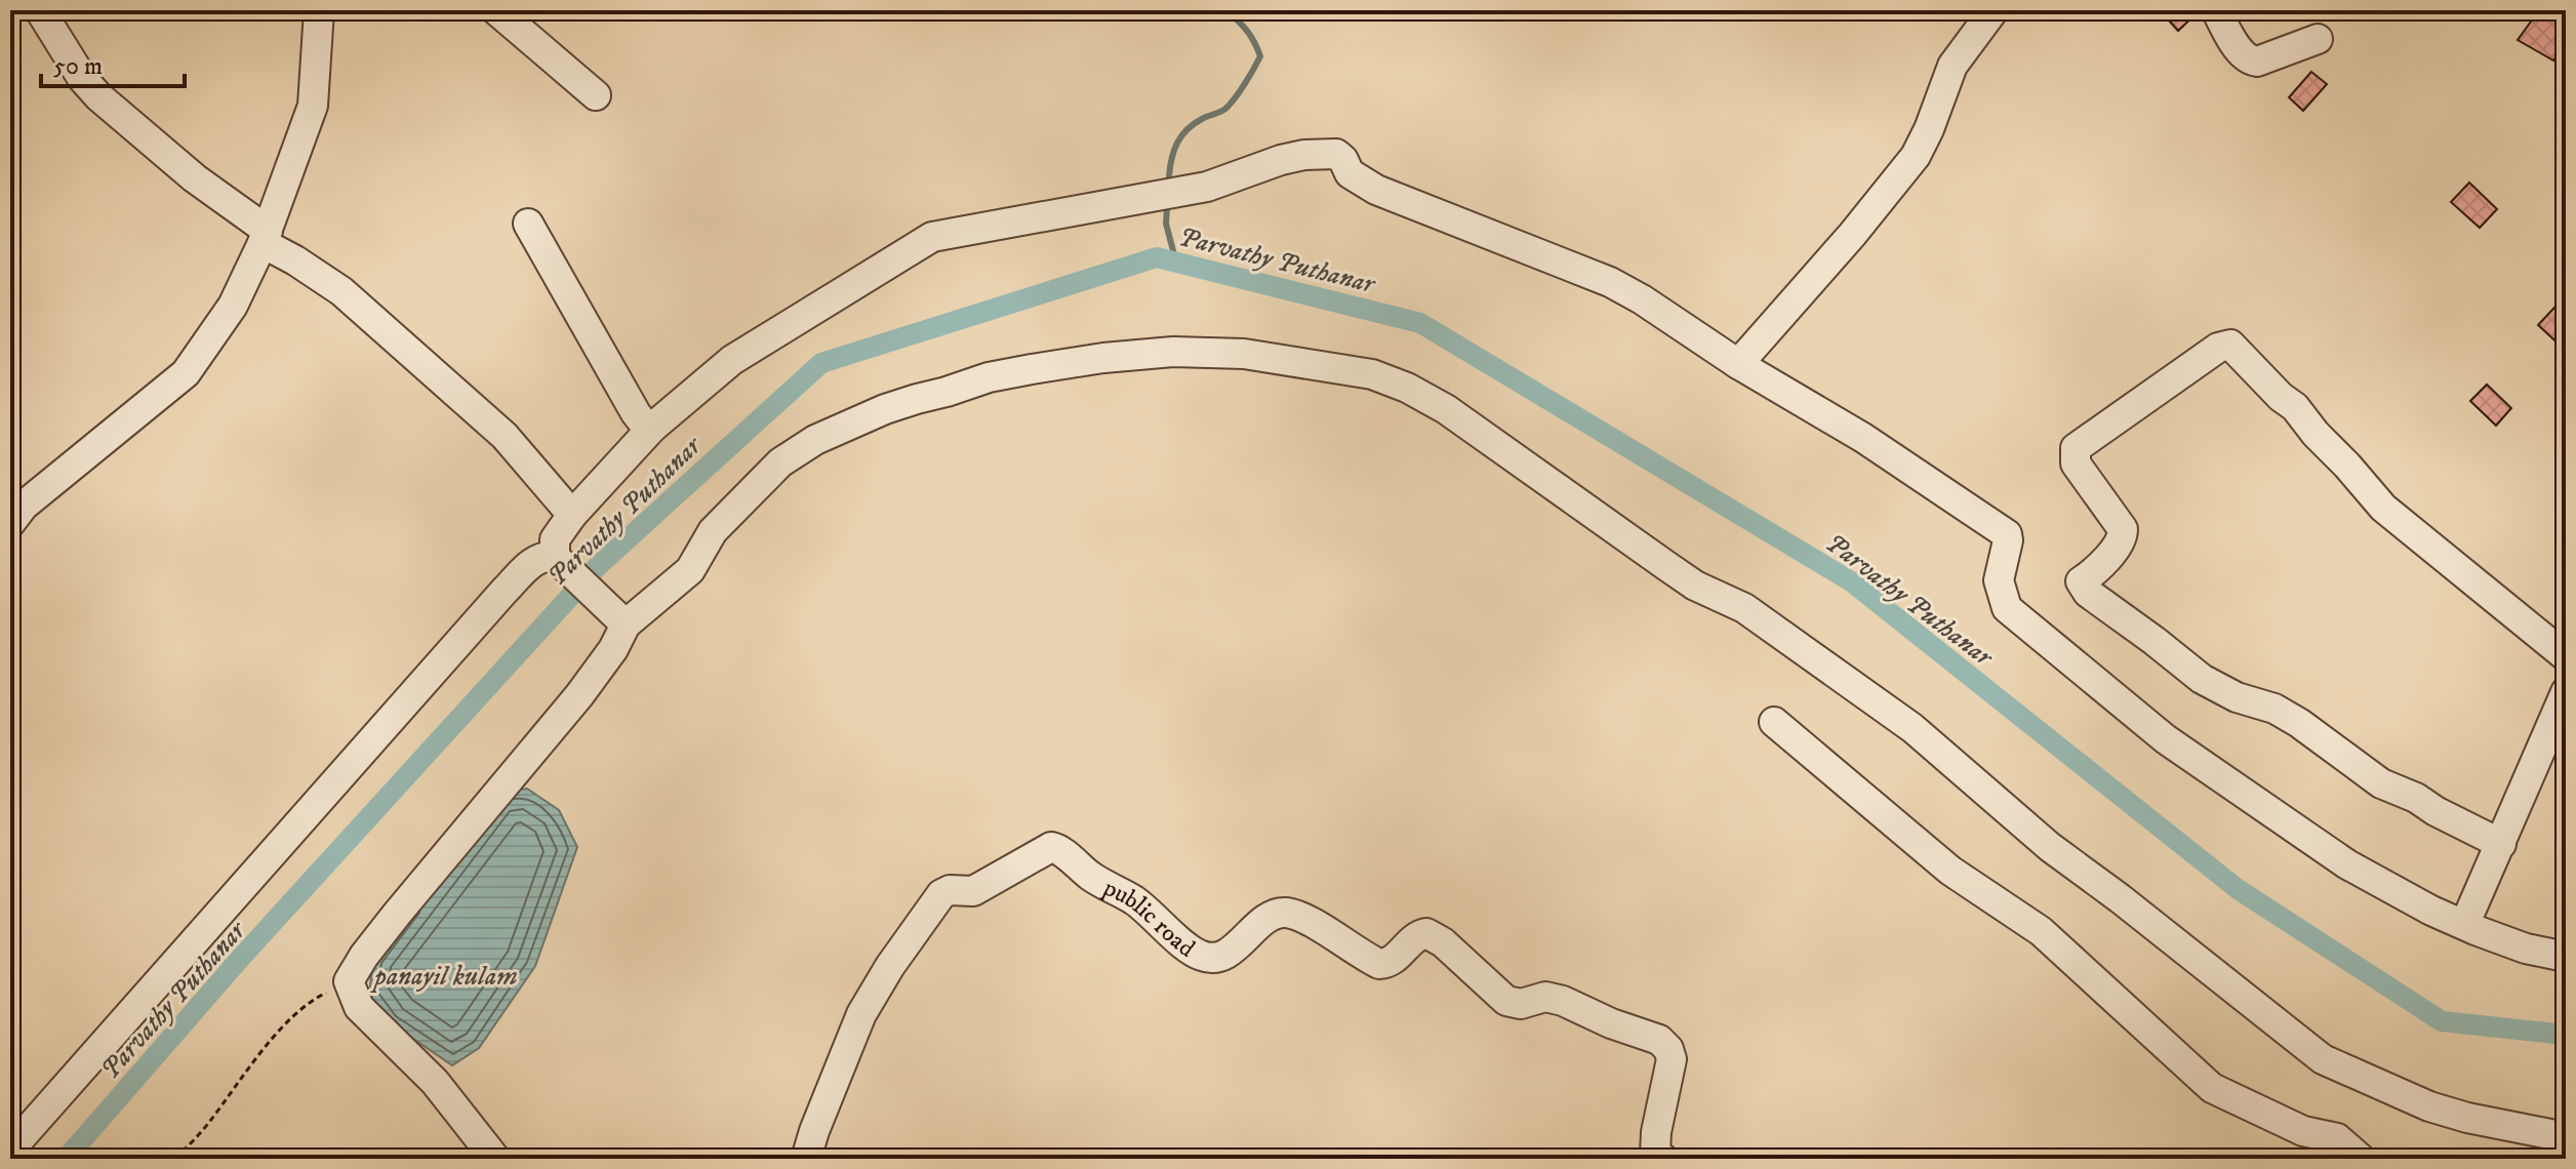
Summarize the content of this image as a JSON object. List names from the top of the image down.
{
  "streets": {
    "street": ["public road"]
  },
  "water": ["Parvathy Puthanar", "panayil kulam"],
  "scale_bar": "50 m"
}
